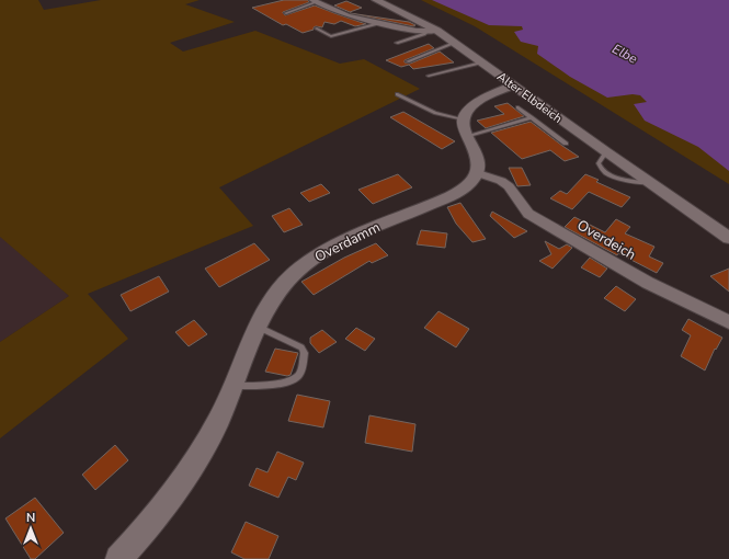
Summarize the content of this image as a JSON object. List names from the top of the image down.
{
  "streets": {
    "street": ["Alter Elbdeich", "Overdeich", "Overdamm"]
  },
  "crossings": [
    ["Overdeich", "Overdamm"]
  ],
  "water": ["Elbe"],
  "north": "top"
}
